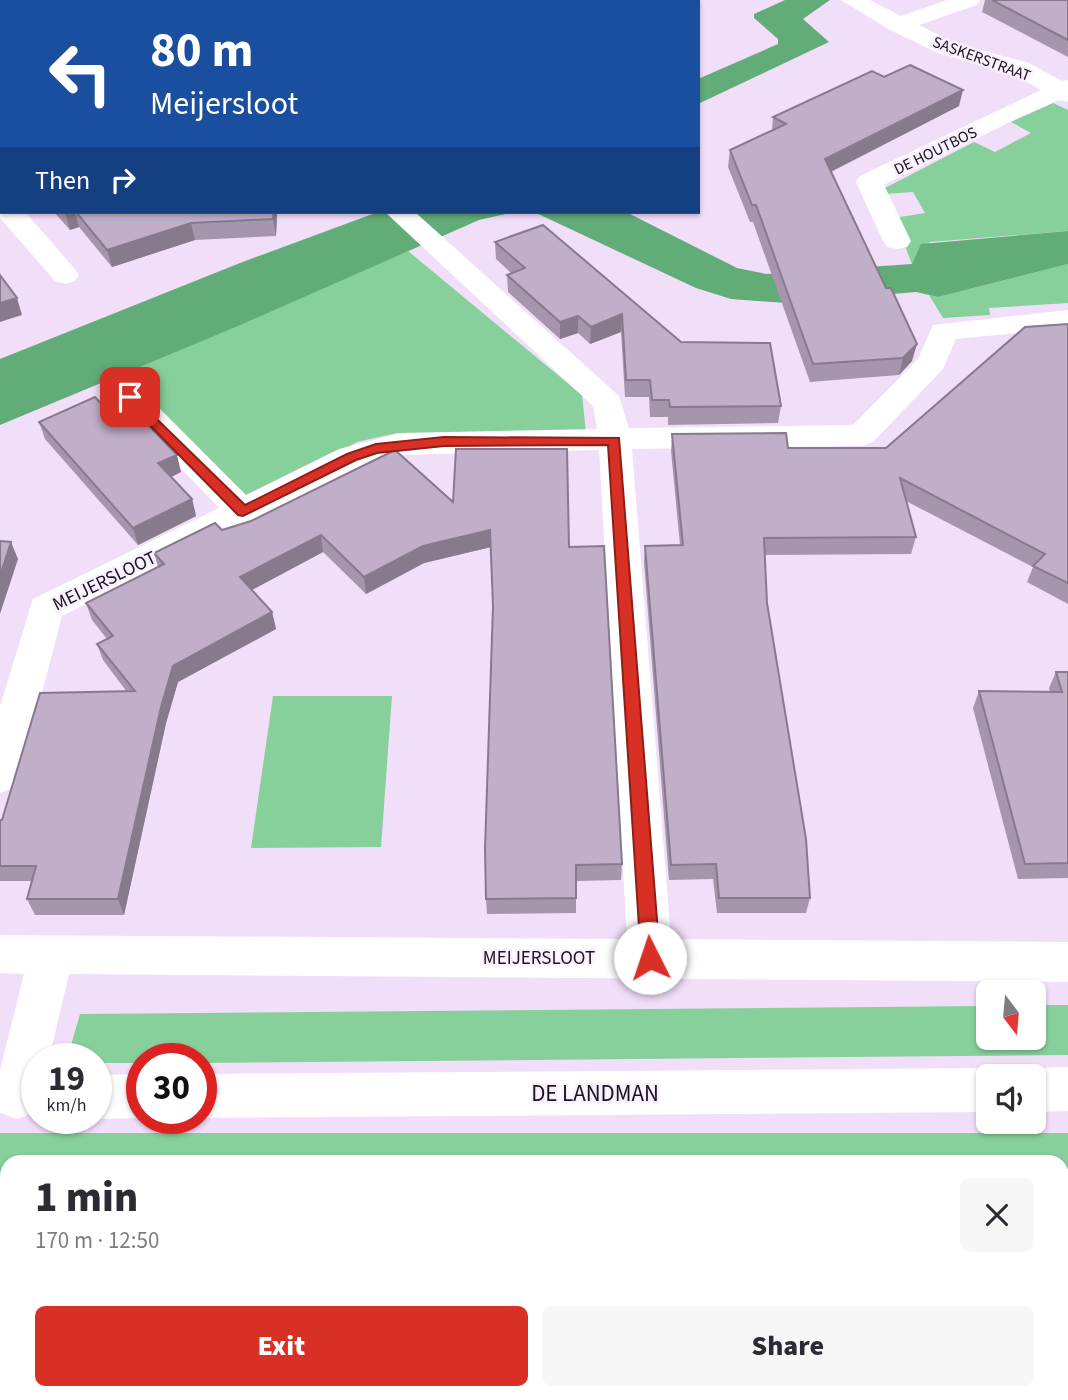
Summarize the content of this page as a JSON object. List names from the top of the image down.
{
  "streets": {
    "street": [
      "SASKERSTRAAT",
      "DE HOUTBOS",
      "MEIJERSLOOT",
      "DE LANDMAN"
    ]
  },
  "crossings": [
    ["SASKERSTRAAT", "DE HOUTBOS"]
  ],
  "north": "bottom",
  "page": {
    "turn": ["80 m", "Meijersloot"],
    "then": "Then",
    "speed": "19 km/h",
    "limit": "30",
    "heading": ["1 min", "170 m · 12:50"],
    "buttons": ["Exit", "Share"]
  }
}
